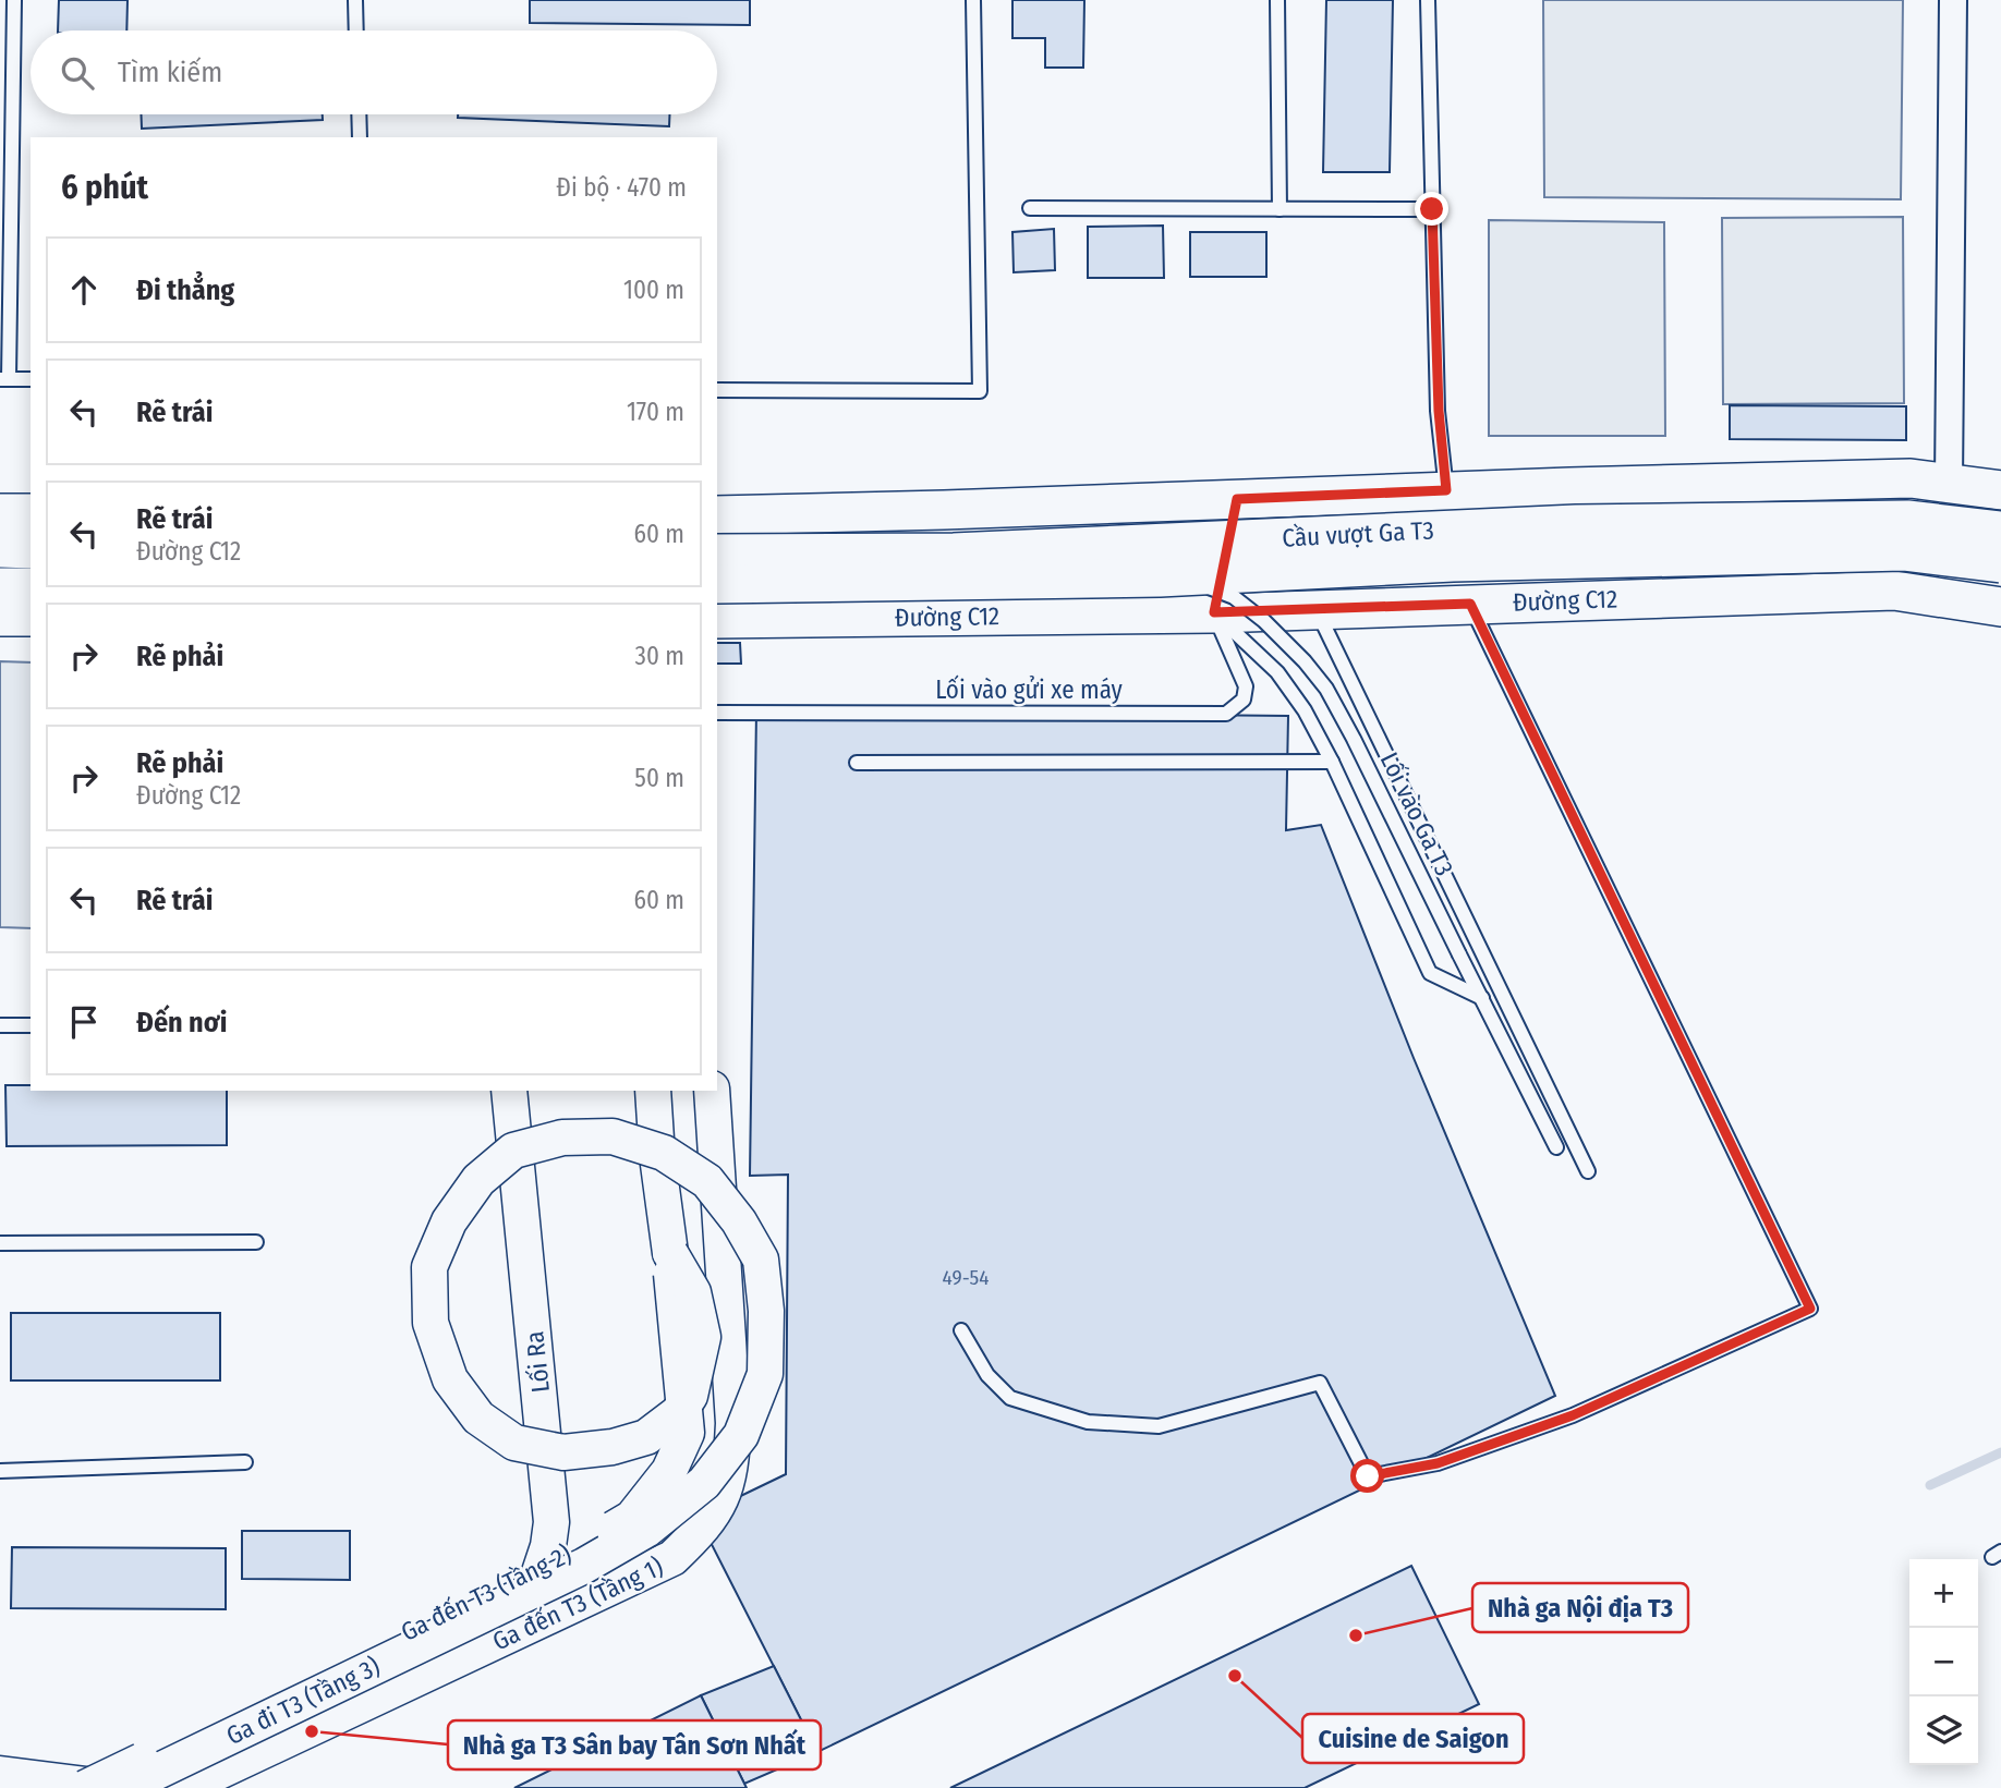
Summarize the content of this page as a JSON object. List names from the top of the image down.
{
  "streets": {
    "main road": ["Cầu vượt Ga T3", "Đường C12"],
    "street": [
      "Lối Ra",
      "Ga đến T3 (Tầng 2)",
      "Ga đến T3 (Tầng 1)",
      "Ga đi T3 (Tầng 3)"
    ],
    "lane": ["Lối vào gửi xe máy", "Lối vào Ga T3"]
  },
  "crossings": [
    ["Cầu vượt Ga T3", "Lối vào Ga T3"],
    ["Đường C12", "Lối vào gửi xe máy"],
    ["Lối Ra", "Ga đến T3 (Tầng 1)"],
    ["Ga đến T3 (Tầng 2)", "Ga đi T3 (Tầng 3)"]
  ],
  "places": ["Nhà ga Nội địa T3", "Cuisine de Saigon", "Nhà ga T3 Sân bay Tân Sơn Nhất"],
  "house_numbers": ["49-54"],
  "page": {
    "search": "Tìm kiếm",
    "heading": ["6 phút", "Đi bộ · 470 m"],
    "list": [
      ["Đi thẳng", "100 m"],
      ["Rẽ trái", "170 m"],
      ["Rẽ trái", "Đường C12", "60 m"],
      ["Rẽ phải", "30 m"],
      ["Rẽ phải", "Đường C12", "50 m"],
      ["Rẽ trái", "60 m"],
      "Đến nơi"
    ],
    "map_buttons": ["+", "−"]
  }
}
